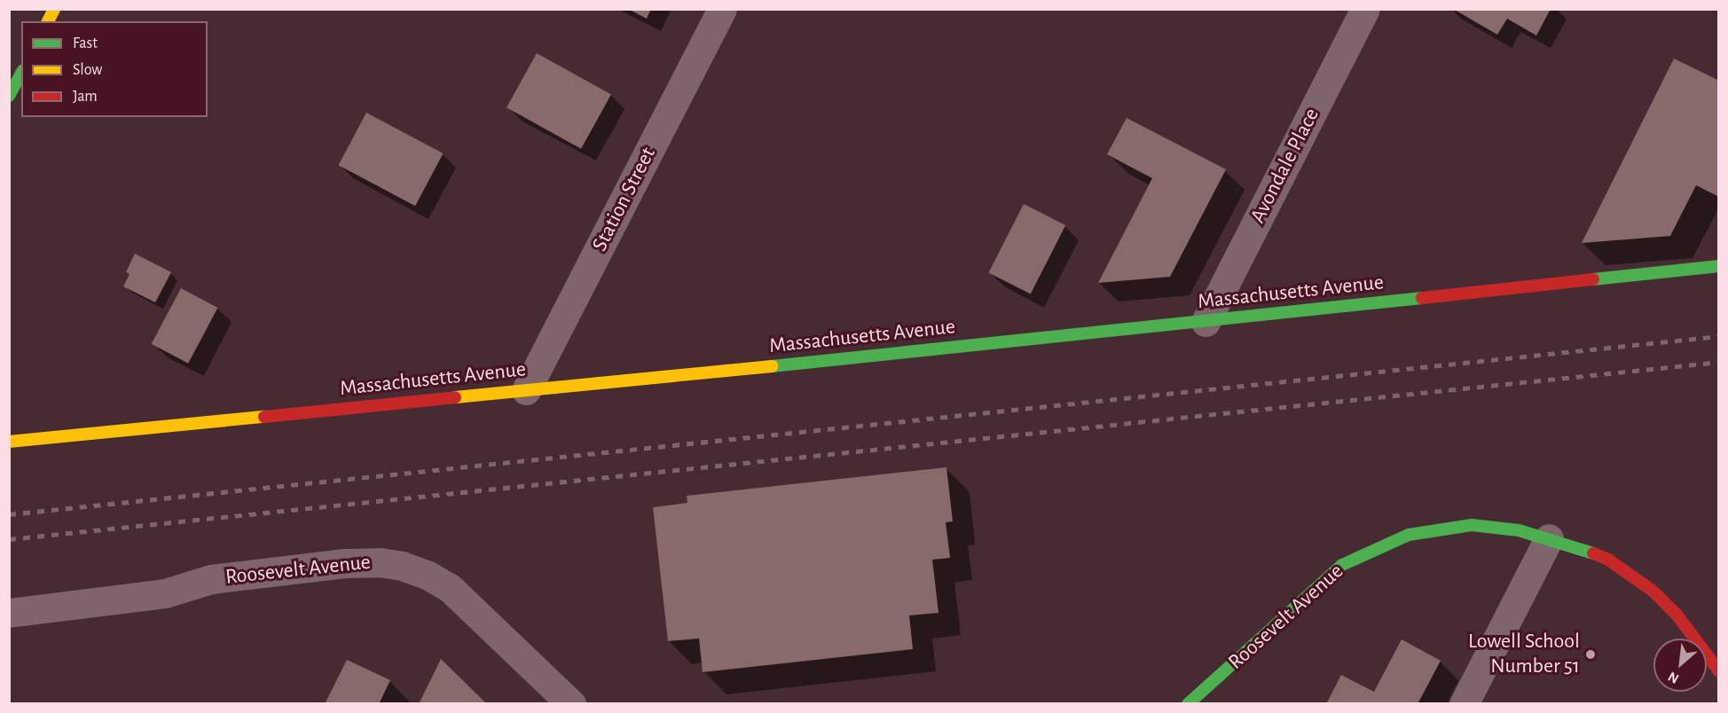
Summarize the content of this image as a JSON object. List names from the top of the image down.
{
  "streets": {
    "street": [
      "Avondale Place",
      "Station Street",
      "Massachusetts Avenue",
      "Roosevelt Avenue"
    ]
  },
  "crossings": [
    ["Avondale Place", "Massachusetts Avenue"],
    ["Station Street", "Massachusetts Avenue"]
  ],
  "places": ["Lowell School Number 51"],
  "legend": ["Fast", "Slow", "Jam"],
  "north": "bottom left"
}
